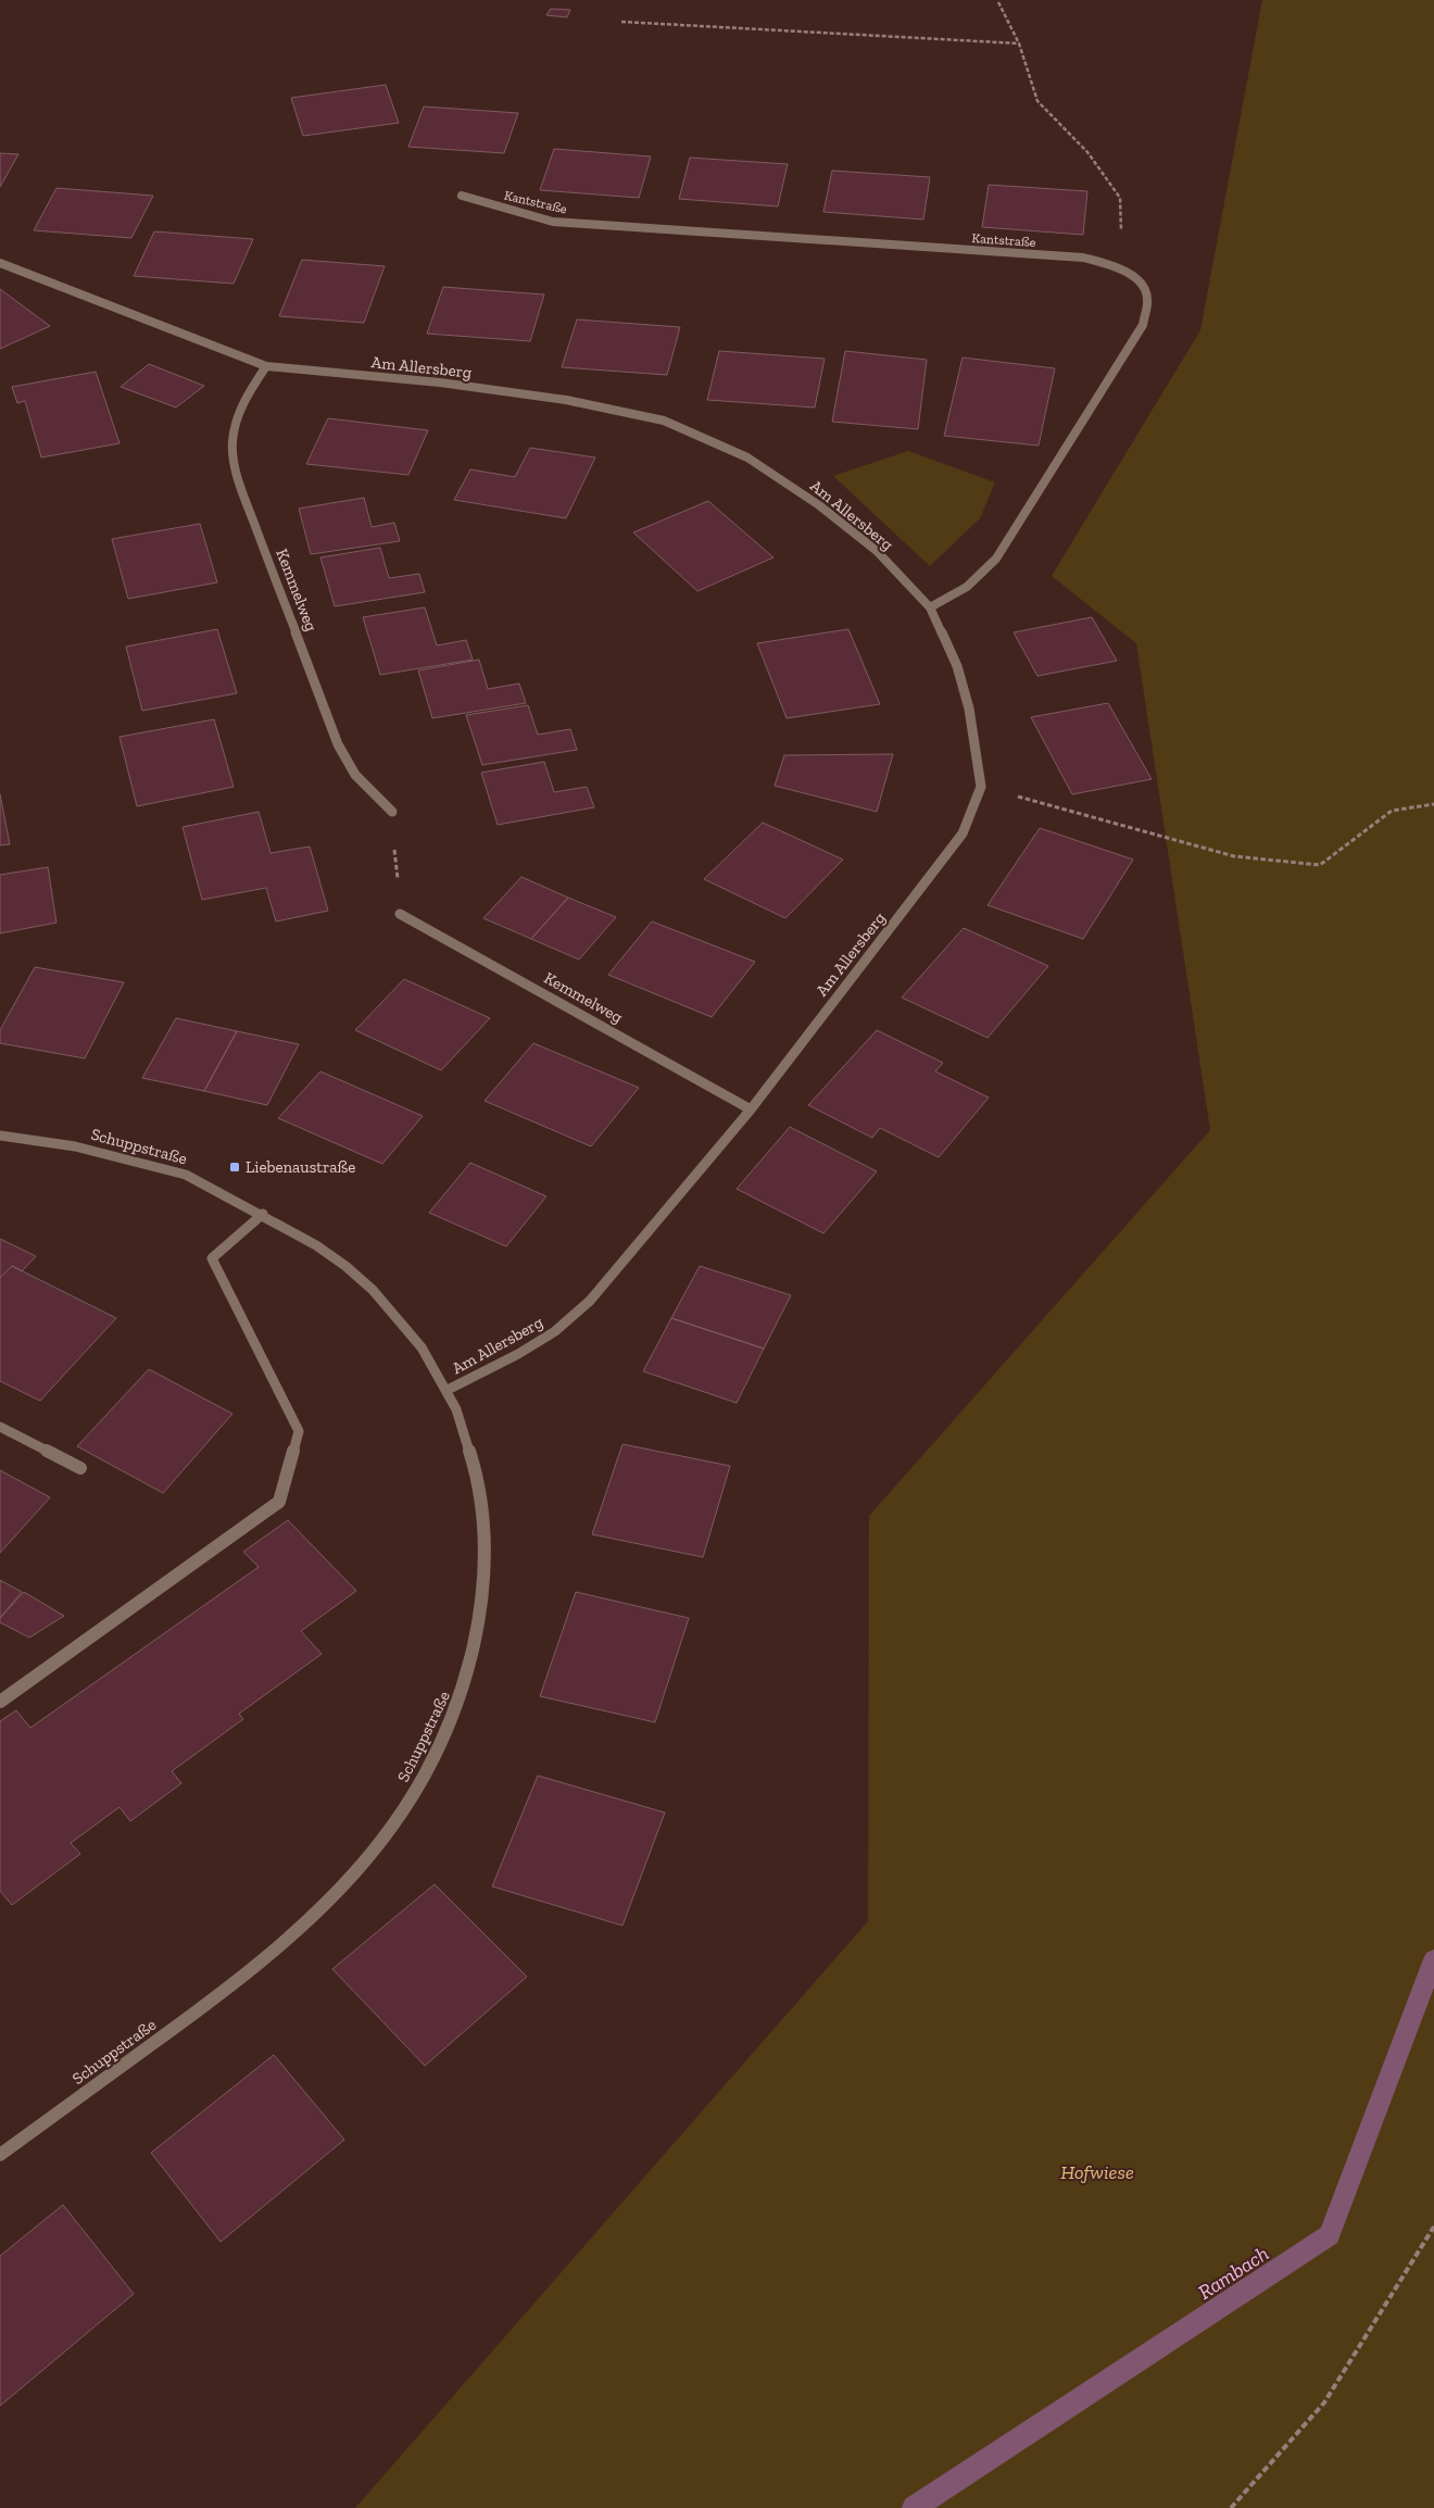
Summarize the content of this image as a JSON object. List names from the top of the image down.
{
  "streets": {
    "street": [
      "Kantstraße",
      "Am Allersberg",
      "Kemmelweg",
      "Schuppstraße"
    ]
  },
  "crossings": [
    ["Kantstraße", "Am Allersberg"],
    ["Am Allersberg", "Kemmelweg"],
    ["Am Allersberg", "Schuppstraße"]
  ],
  "water": ["Rambach"],
  "parks": ["Hofwiese"],
  "places": {
    "transit": ["Liebenaustraße"]
  }
}
